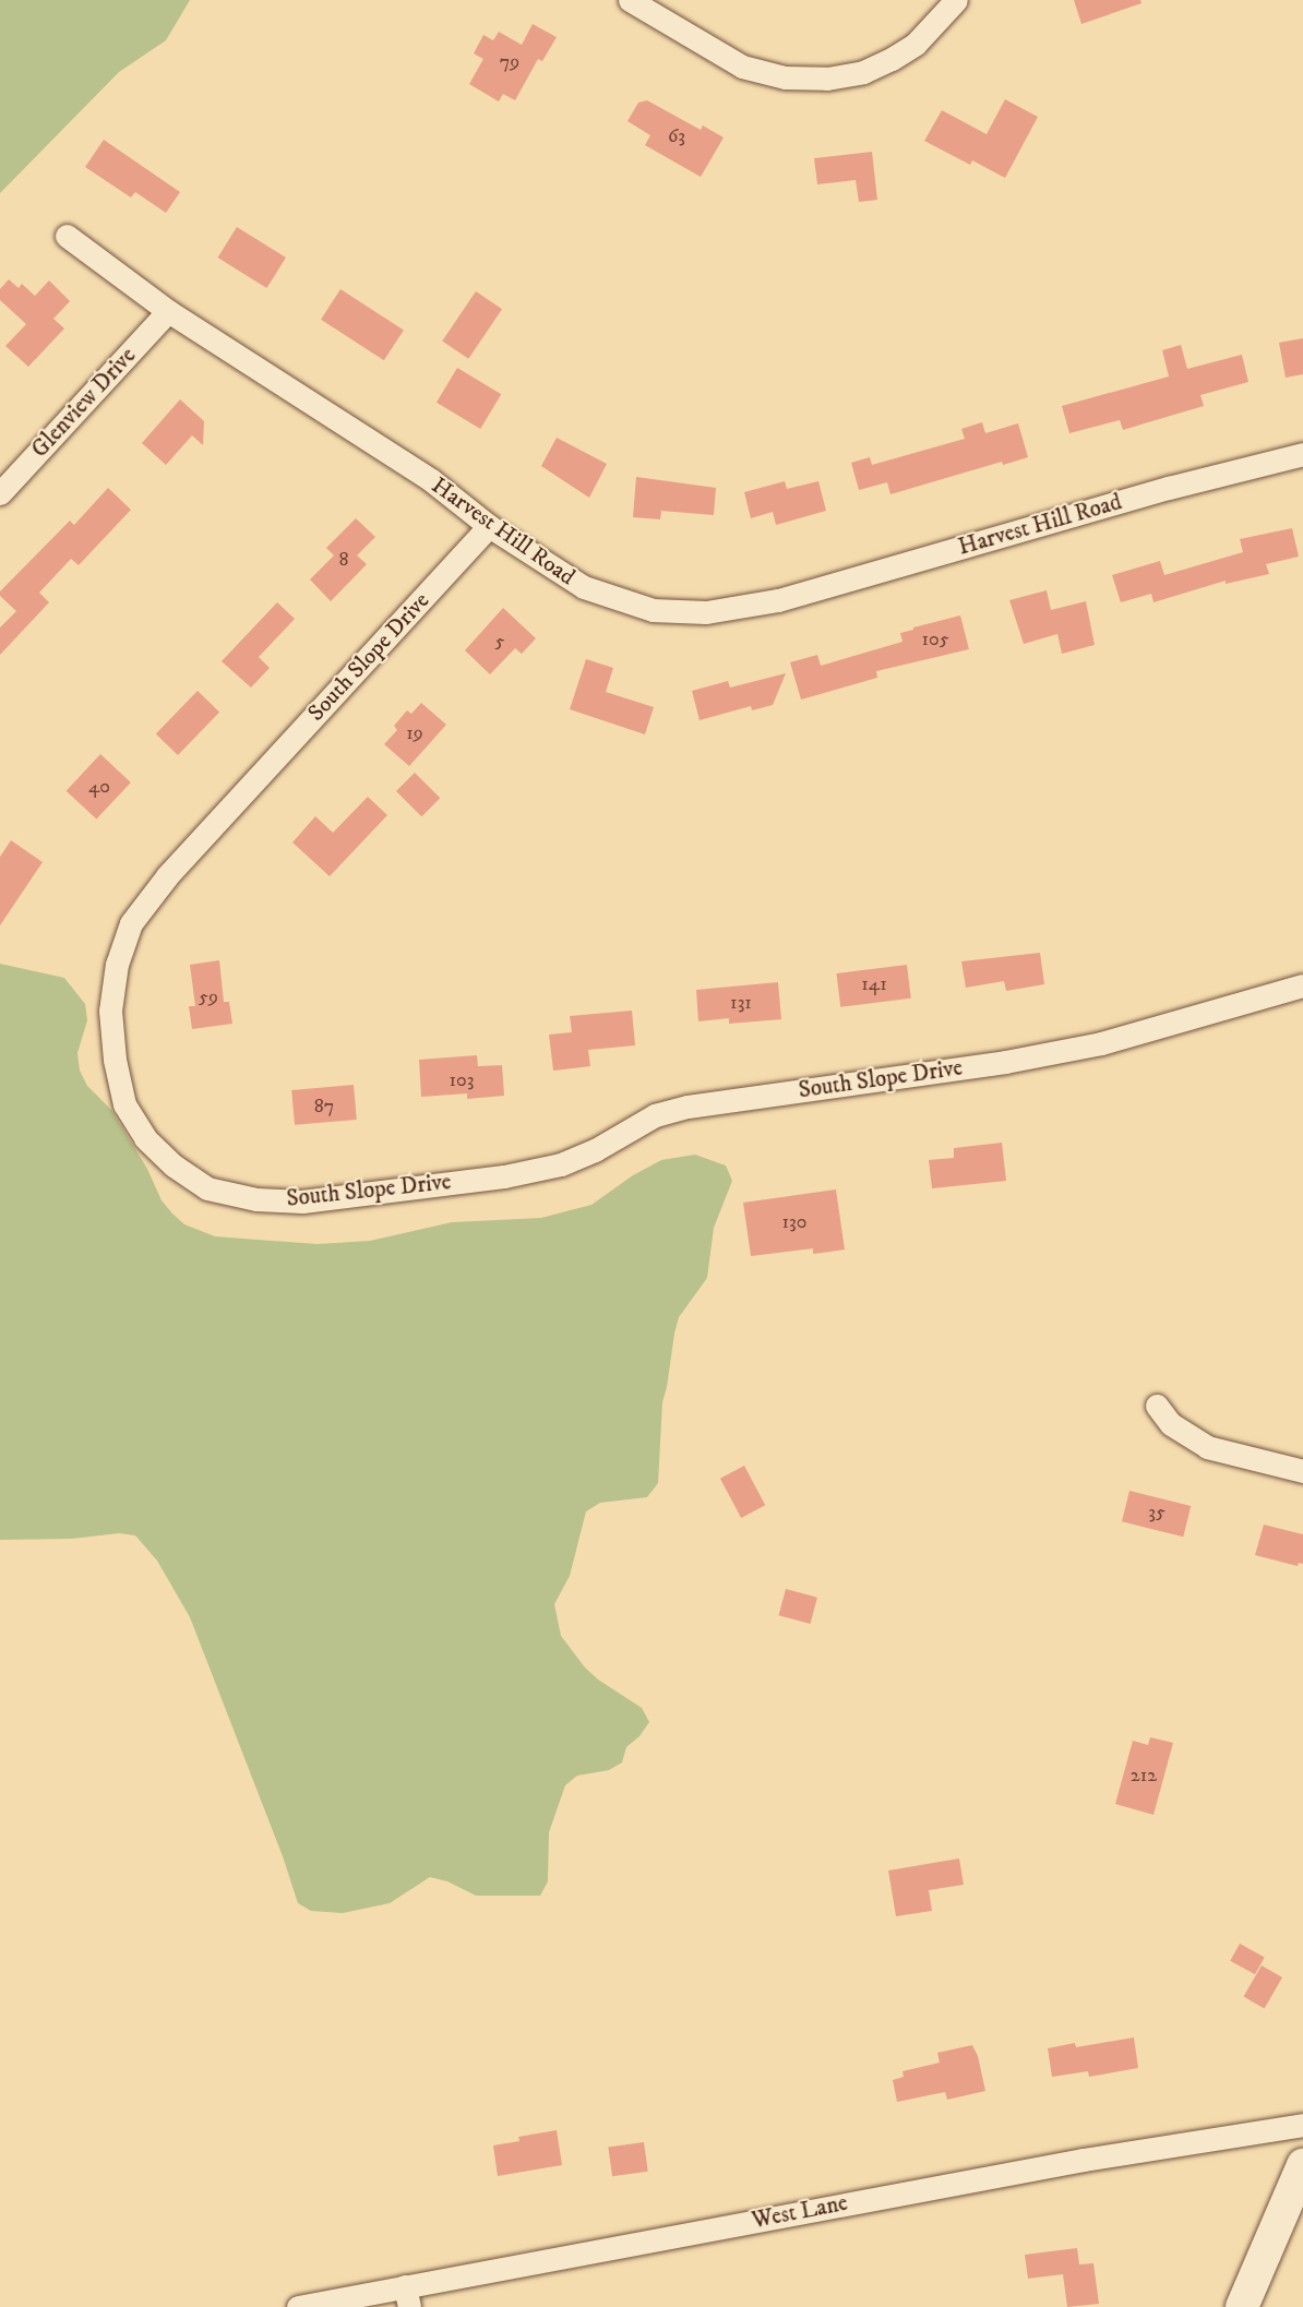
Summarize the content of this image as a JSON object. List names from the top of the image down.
{
  "streets": {
    "street": [
      "Glenview Drive",
      "Harvest Hill Road",
      "South Slope Drive",
      "West Lane"
    ]
  },
  "crossings": [
    ["Glenview Drive", "Harvest Hill Road"],
    ["Harvest Hill Road", "South Slope Drive"]
  ],
  "house_numbers": [
    "79",
    "63",
    "8",
    "105",
    "5",
    "19",
    "40",
    "141",
    "59",
    "131",
    "103",
    "87",
    "130",
    "35",
    "212"
  ]
}
